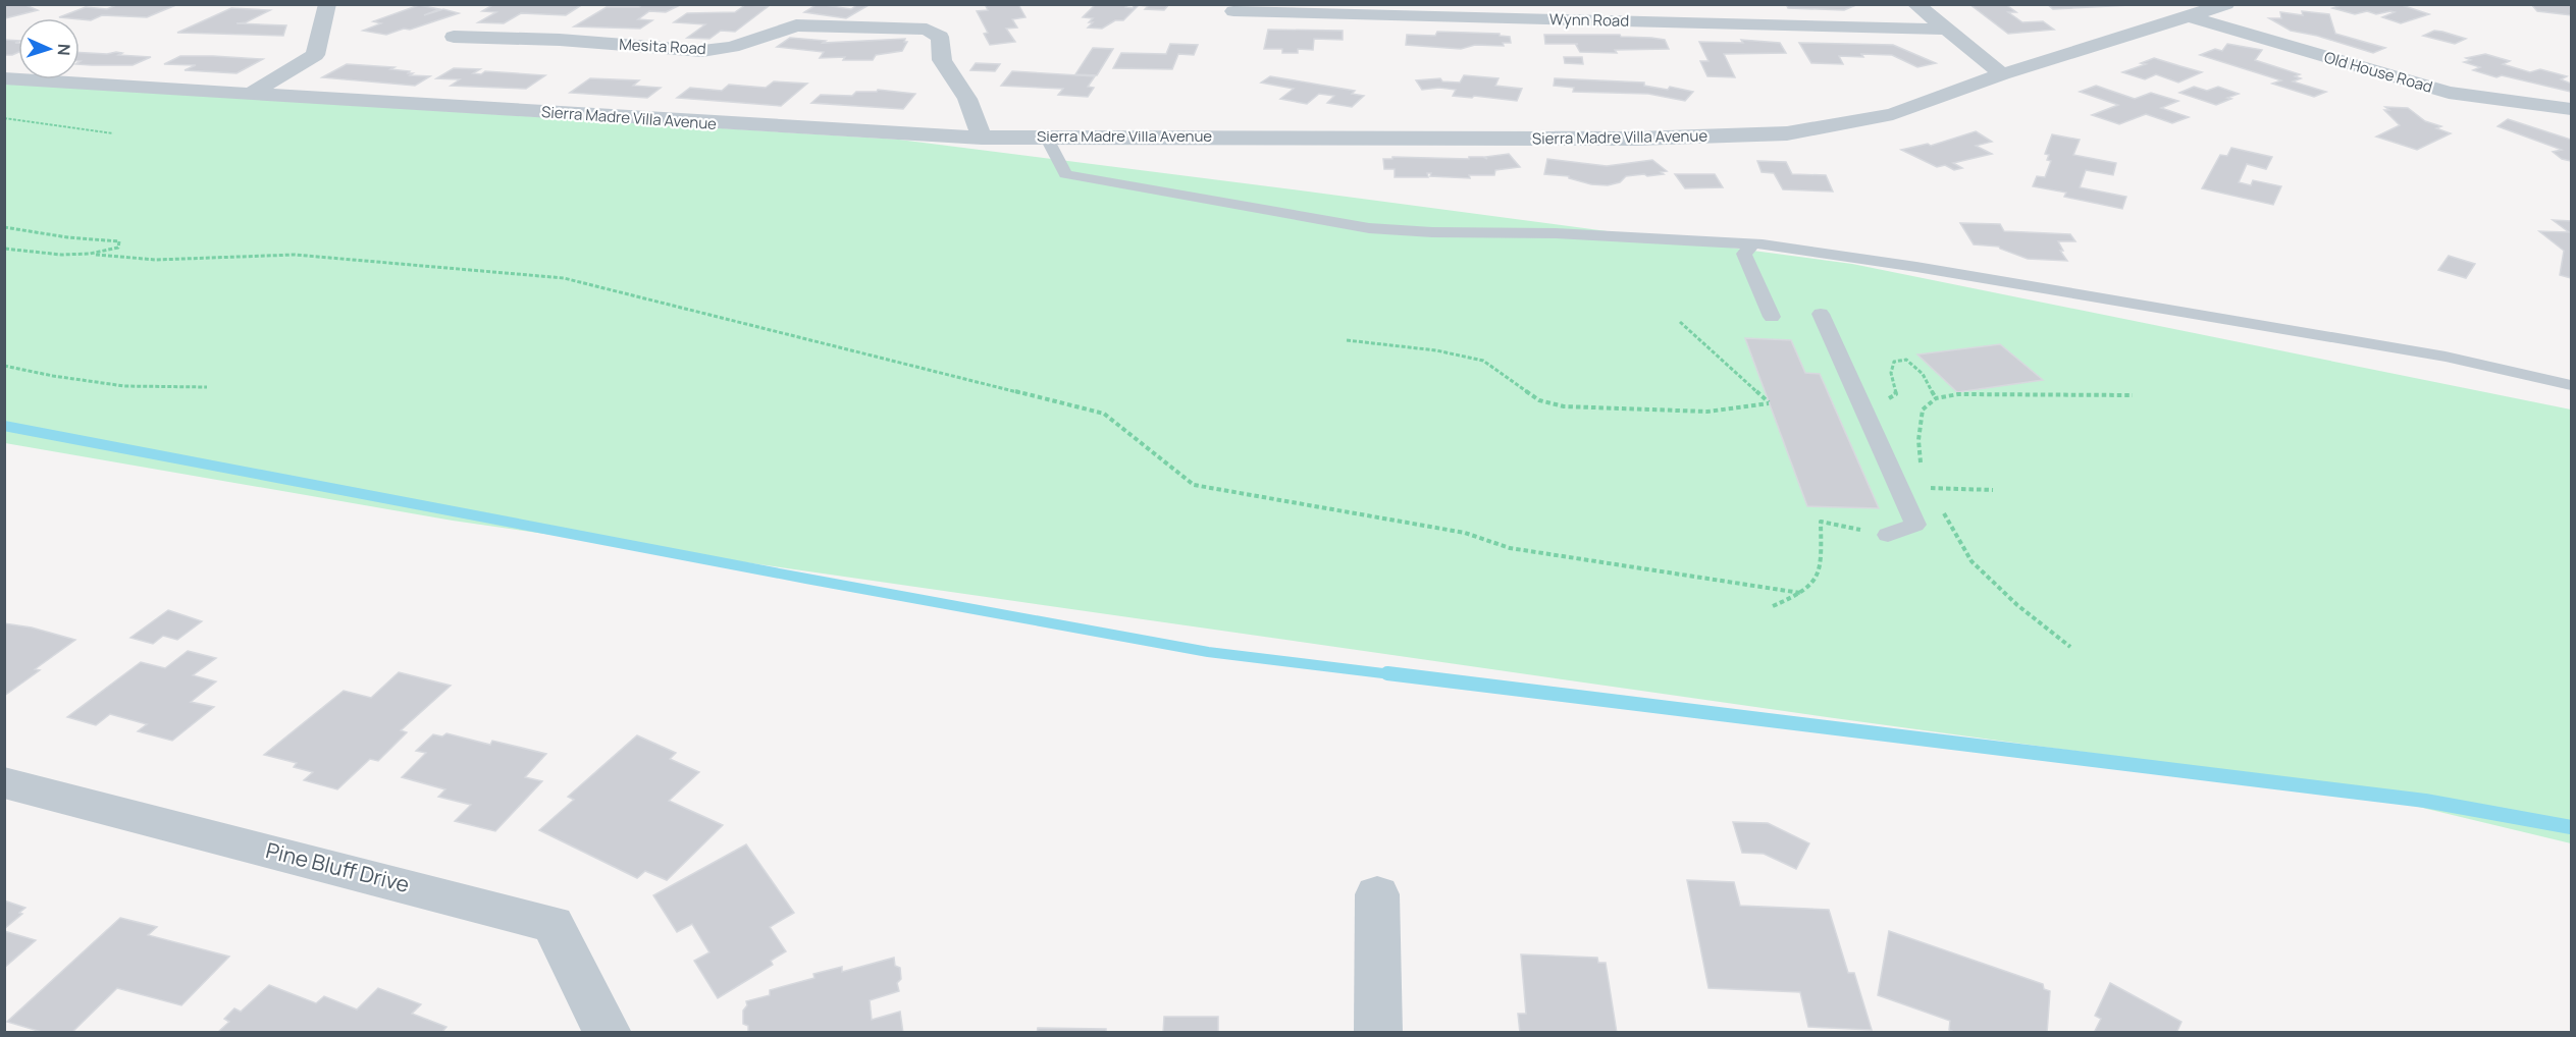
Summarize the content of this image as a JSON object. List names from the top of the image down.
{
  "streets": {
    "street": [
      "Wynn Road",
      "Mesita Road",
      "Old House Road",
      "Sierra Madre Villa Avenue",
      "Pine Bluff Drive"
    ]
  },
  "crossings": [
    ["Mesita Road", "Sierra Madre Villa Avenue"],
    ["Old House Road", "Sierra Madre Villa Avenue"]
  ],
  "north": "right"
}
